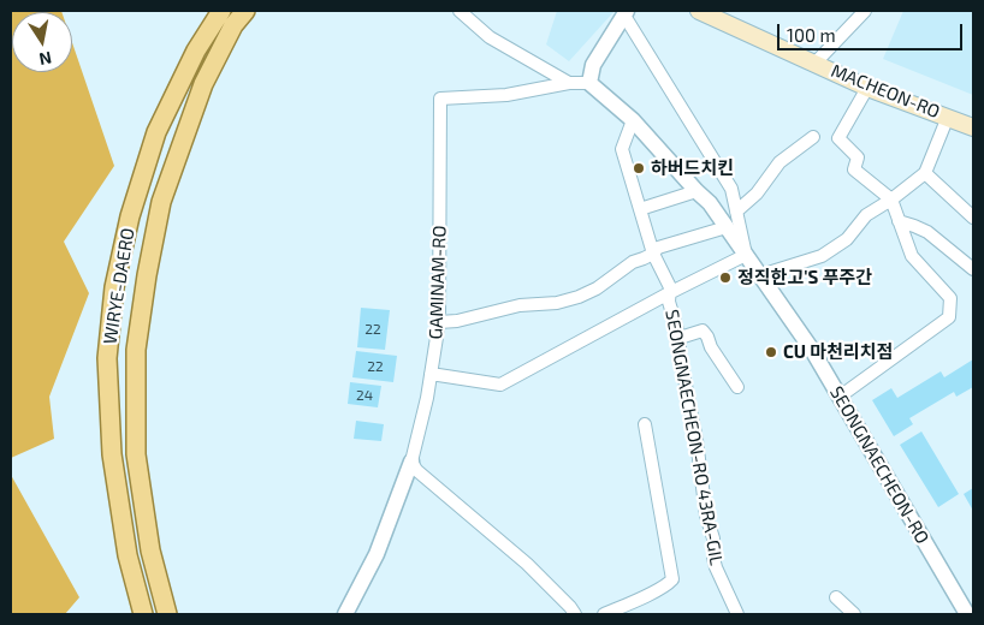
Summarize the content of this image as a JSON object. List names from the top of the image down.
{
  "streets": {
    "main road": ["MACHEON-RO", "WIRYE-DAERO"],
    "street": ["GAMINAM-RO", "SEONGNAECHEON-RO 43RA-GIL", "SEONGNAECHEON-RO"]
  },
  "places": ["하버드치킨", "정직한고'S 푸주간", "CU 마천리치점"],
  "house_numbers": ["22", "22", "24"],
  "scale_bar": "100 m",
  "north": "bottom"
}
